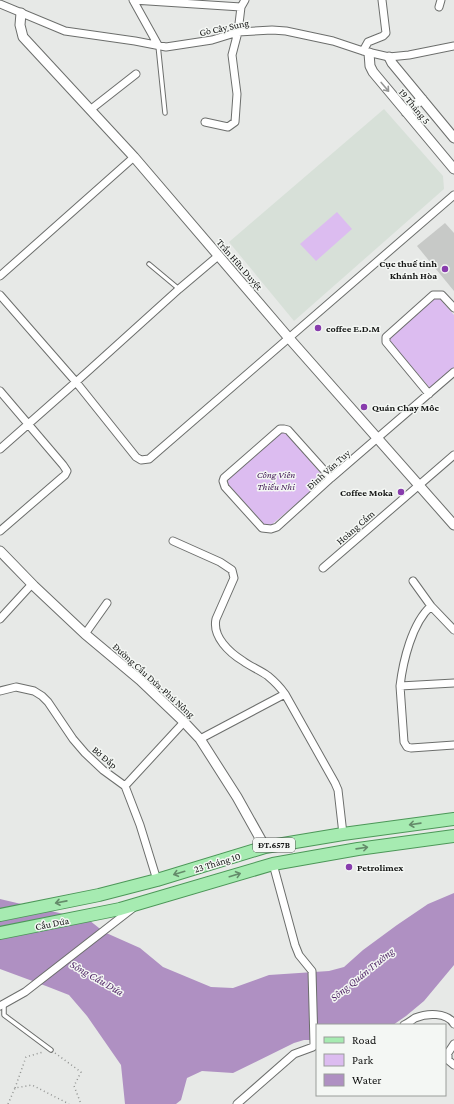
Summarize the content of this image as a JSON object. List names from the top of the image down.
{
  "streets": {
    "main road": ["ĐT.657B", "23 Tháng 10", "Cầu Dứa"],
    "street": [
      "Gò Cây Sung",
      "19 Tháng 5",
      "Trần Hữu Duyệt",
      "Đinh Văn Tuy",
      "Hoàng Cầm",
      "Đường Cầu Dứa-Phú Nông",
      "Bờ Đắp"
    ]
  },
  "crossings": [
    ["Gò Cây Sung", "19 Tháng 5"],
    ["Gò Cây Sung", "Trần Hữu Duyệt"],
    ["Trần Hữu Duyệt", "Đinh Văn Tuy"],
    ["Trần Hữu Duyệt", "Hoàng Cầm"],
    ["Đường Cầu Dứa-Phú Nông", "23 Tháng 10"],
    ["23 Tháng 10", "Cầu Dứa"]
  ],
  "water": ["Sông Quán Trường", "Sông Cầu Dứa"],
  "parks": ["Công Viên Thiếu Nhi"],
  "places": [
    "Cục thuế tỉnh Khánh Hòa",
    "coffee E.D.M",
    "Quán Chay Môc",
    "Coffee Moka",
    "Petrolimex"
  ],
  "legend": ["Road", "Park", "Water"]
}
